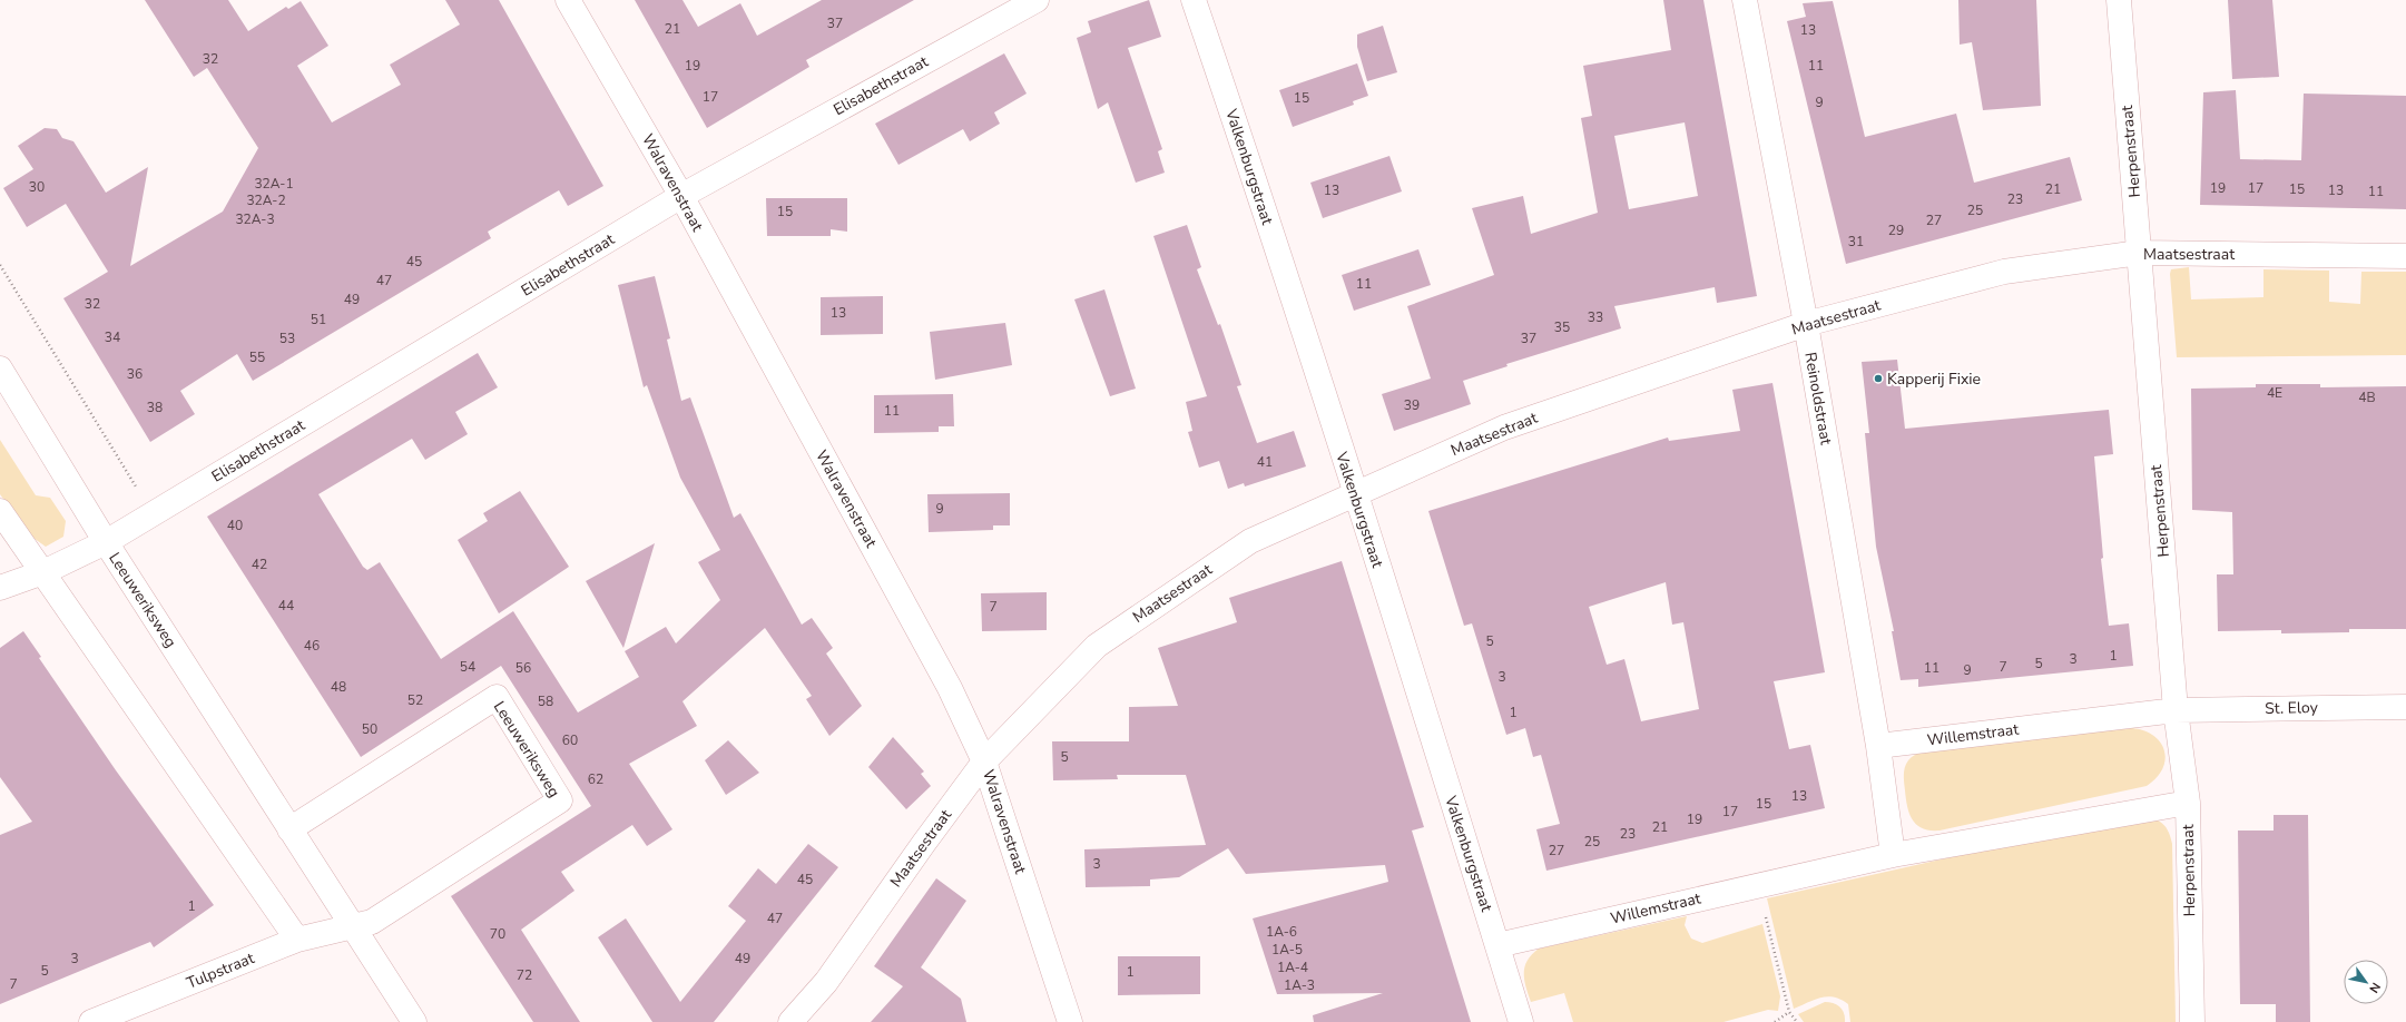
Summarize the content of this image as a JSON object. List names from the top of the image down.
{
  "streets": {
    "street": [
      "Elisabethstraat",
      "Herpenstraat",
      "Valkenburgstraat",
      "Walravenstraat",
      "Maatsestraat",
      "Reinoldstraat",
      "Leeuweriksweg",
      "St. Eloy",
      "Willemstraat",
      "Tulpstraat"
    ]
  },
  "crossings": [
    ["Elisabethstraat", "Walravenstraat"],
    ["Elisabethstraat", "Leeuweriksweg"],
    ["Herpenstraat", "Maatsestraat"],
    ["Herpenstraat", "St. Eloy"],
    ["Herpenstraat", "Willemstraat"],
    ["Valkenburgstraat", "Maatsestraat"],
    ["Valkenburgstraat", "Willemstraat"],
    ["Walravenstraat", "Maatsestraat"],
    ["Maatsestraat", "Reinoldstraat"],
    ["Reinoldstraat", "Willemstraat"],
    ["Leeuweriksweg", "Tulpstraat"],
    ["St. Eloy", "Willemstraat"]
  ],
  "places": ["Kapperij Fixie"],
  "house_numbers": [
    "37",
    "21",
    "13",
    "32",
    "19",
    "11",
    "17",
    "15",
    "9",
    "32A-1",
    "30",
    "19",
    "17",
    "21",
    "15",
    "13",
    "13",
    "11",
    "23",
    "32A-2",
    "25",
    "15",
    "32A-3",
    "27",
    "29",
    "31",
    "45",
    "47",
    "11",
    "49",
    "32",
    "13",
    "33",
    "51",
    "35",
    "34",
    "53",
    "37",
    "55",
    "36",
    "4E",
    "4B",
    "39",
    "38",
    "11",
    "41",
    "9",
    "40",
    "42",
    "44",
    "7",
    "5",
    "46",
    "1",
    "3",
    "5",
    "54",
    "7",
    "56",
    "11",
    "9",
    "3",
    "48",
    "52",
    "58",
    "1",
    "50",
    "60",
    "5",
    "62",
    "13",
    "15",
    "17",
    "19",
    "21",
    "23",
    "25",
    "27",
    "3",
    "45",
    "1",
    "47",
    "1A-6",
    "70",
    "1A-5",
    "3",
    "49",
    "1A-4",
    "5",
    "1",
    "72",
    "7",
    "1A-3"
  ],
  "north": "bottom right"
}
